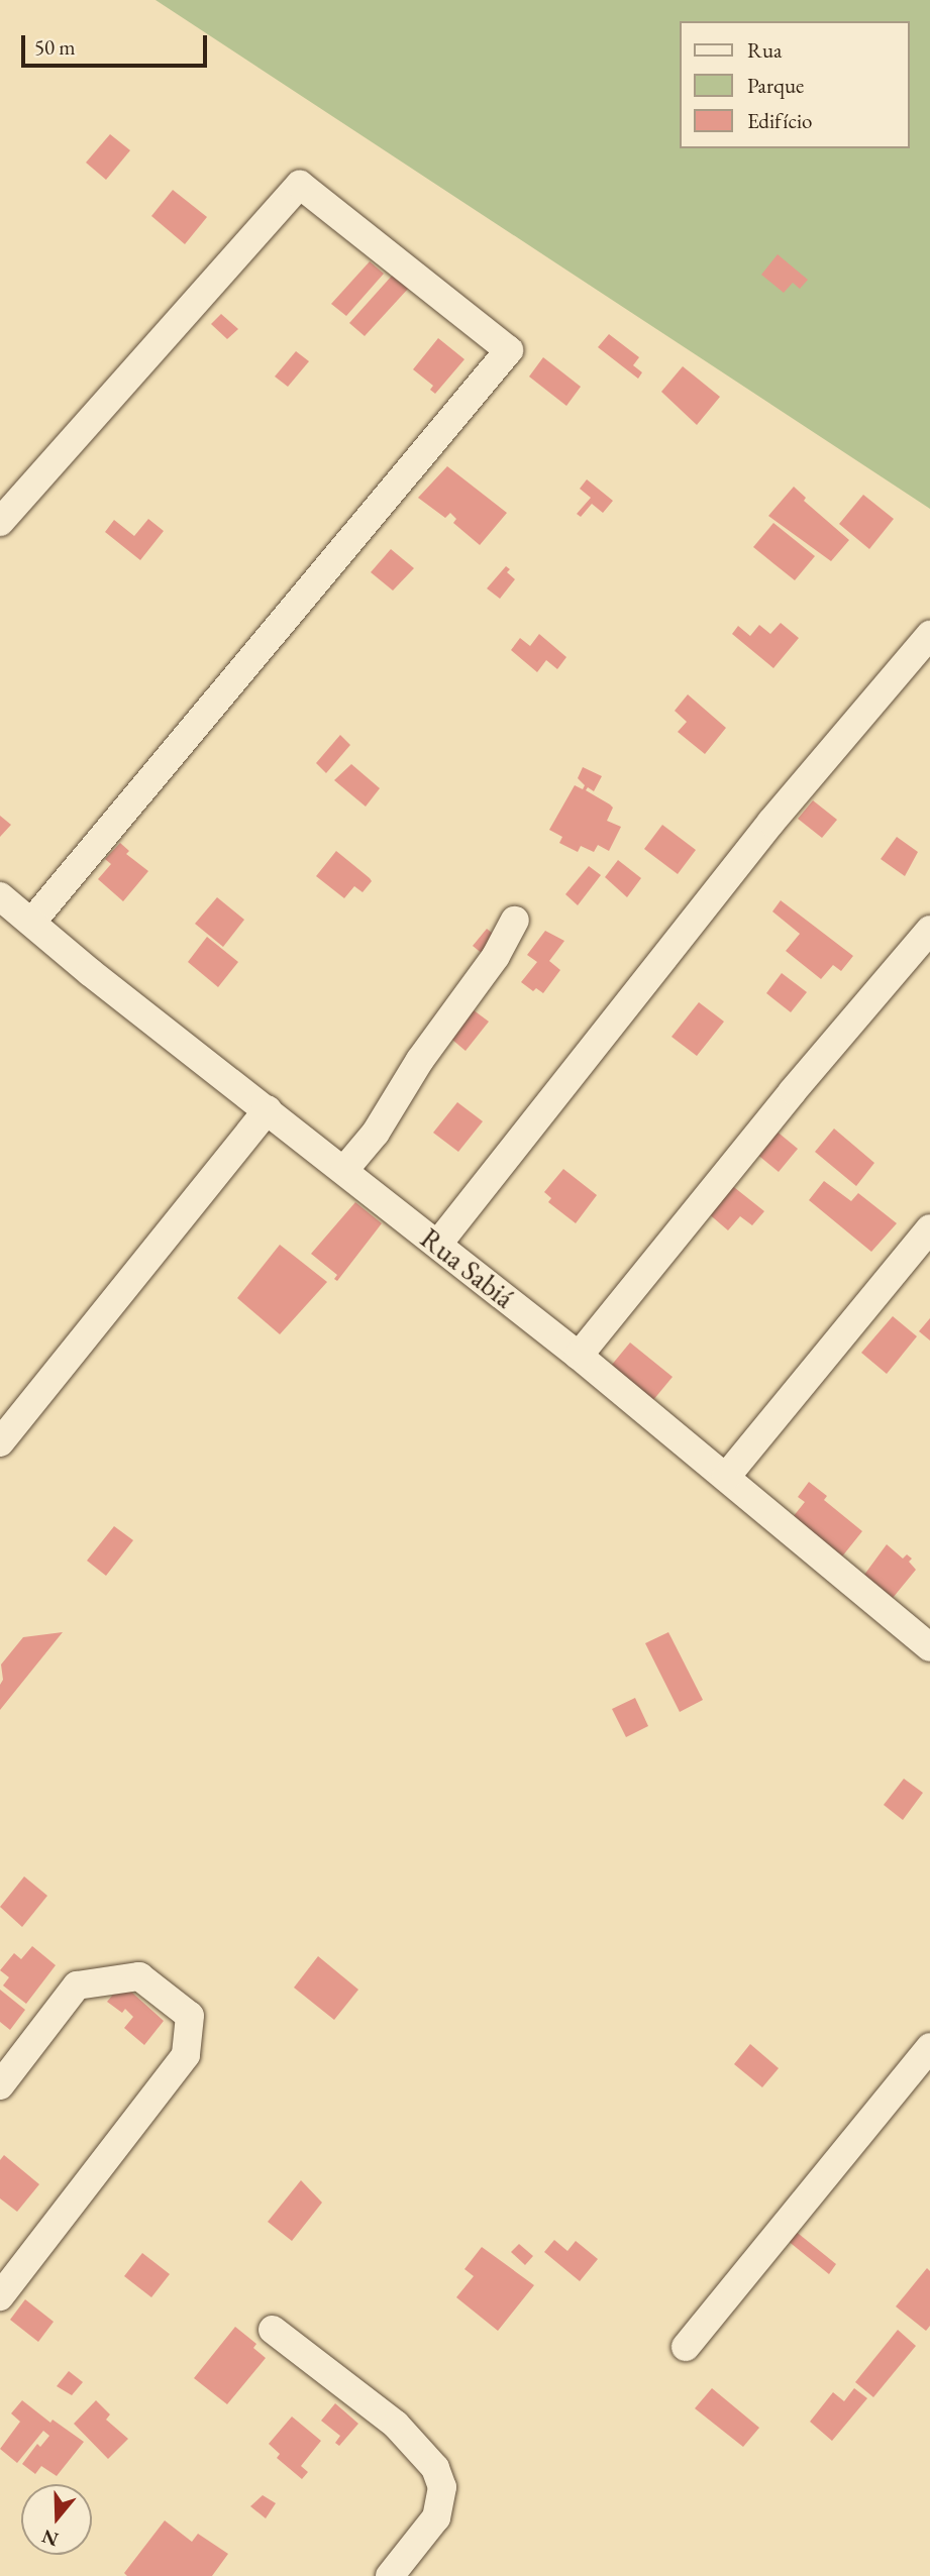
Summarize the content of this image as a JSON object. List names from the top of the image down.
{
  "streets": {
    "street": ["Rua Sabiá"]
  },
  "legend": ["Rua", "Parque", "Edifício"],
  "scale_bar": "50 m",
  "north": "bottom"
}
